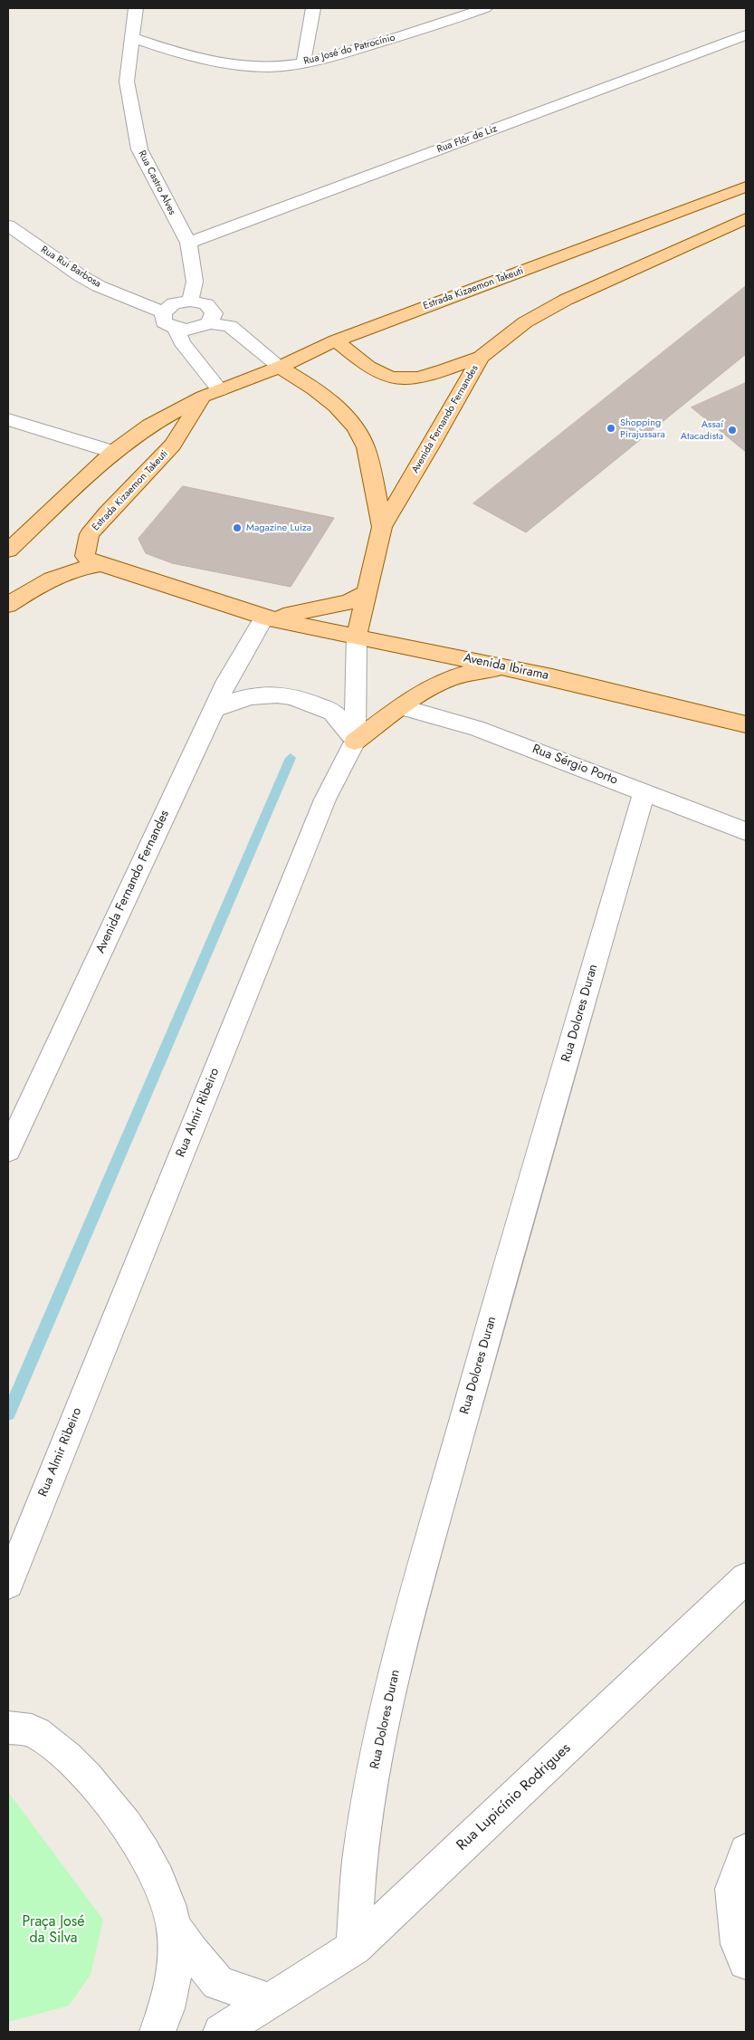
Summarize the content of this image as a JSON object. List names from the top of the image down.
{
  "streets": {
    "main road": ["Estrada Kizaemon Takeuti", "Avenida Fernando Fernandes", "Avenida Ibirama"],
    "street": [
      "Rua José do Patrocínio",
      "Rua Flôr de Liz",
      "Rua Castro Alves",
      "Rua Rui Barbosa",
      "Rua Sérgio Porto",
      "Rua Dolores Duran",
      "Rua Almir Ribeiro",
      "Rua Lupicínio Rodrigues"
    ]
  },
  "crossings": [
    ["Rua José do Patrocínio", "Rua Castro Alves"],
    ["Rua Flôr de Liz", "Rua Castro Alves"],
    ["Estrada Kizaemon Takeuti", "Avenida Ibirama"],
    ["Avenida Fernando Fernandes", "Avenida Ibirama"],
    ["Avenida Fernando Fernandes", "Rua Almir Ribeiro"],
    ["Avenida Ibirama", "Rua Almir Ribeiro"],
    ["Rua Sérgio Porto", "Rua Dolores Duran"],
    ["Rua Dolores Duran", "Rua Lupicínio Rodrigues"]
  ],
  "parks": ["Praça José da Silva"],
  "places": ["Shopping Pirajussara", "Assaí Atacadista", "Magazine Luiza"]
}
